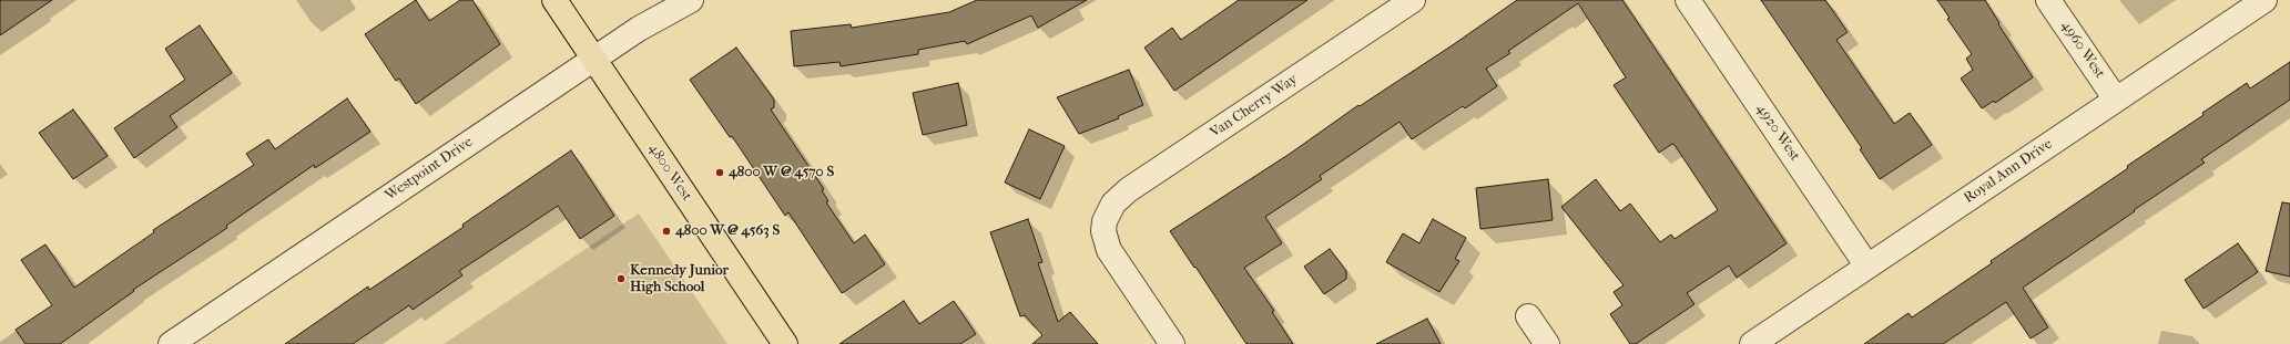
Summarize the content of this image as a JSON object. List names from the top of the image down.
{
  "streets": {
    "main road": ["4800 West"],
    "street": [
      "4960 West",
      "Van Cherry Way",
      "4920 West",
      "Westpoint Drive",
      "Royal Ann Drive"
    ]
  },
  "crossings": [
    ["4960 West", "Royal Ann Drive"],
    ["4920 West", "Royal Ann Drive"],
    ["Westpoint Drive", "4800 West"]
  ],
  "places": ["4800 W @ 4570 S", "4800 W @ 4563 S", "Kennedy Junior High School"]
}
